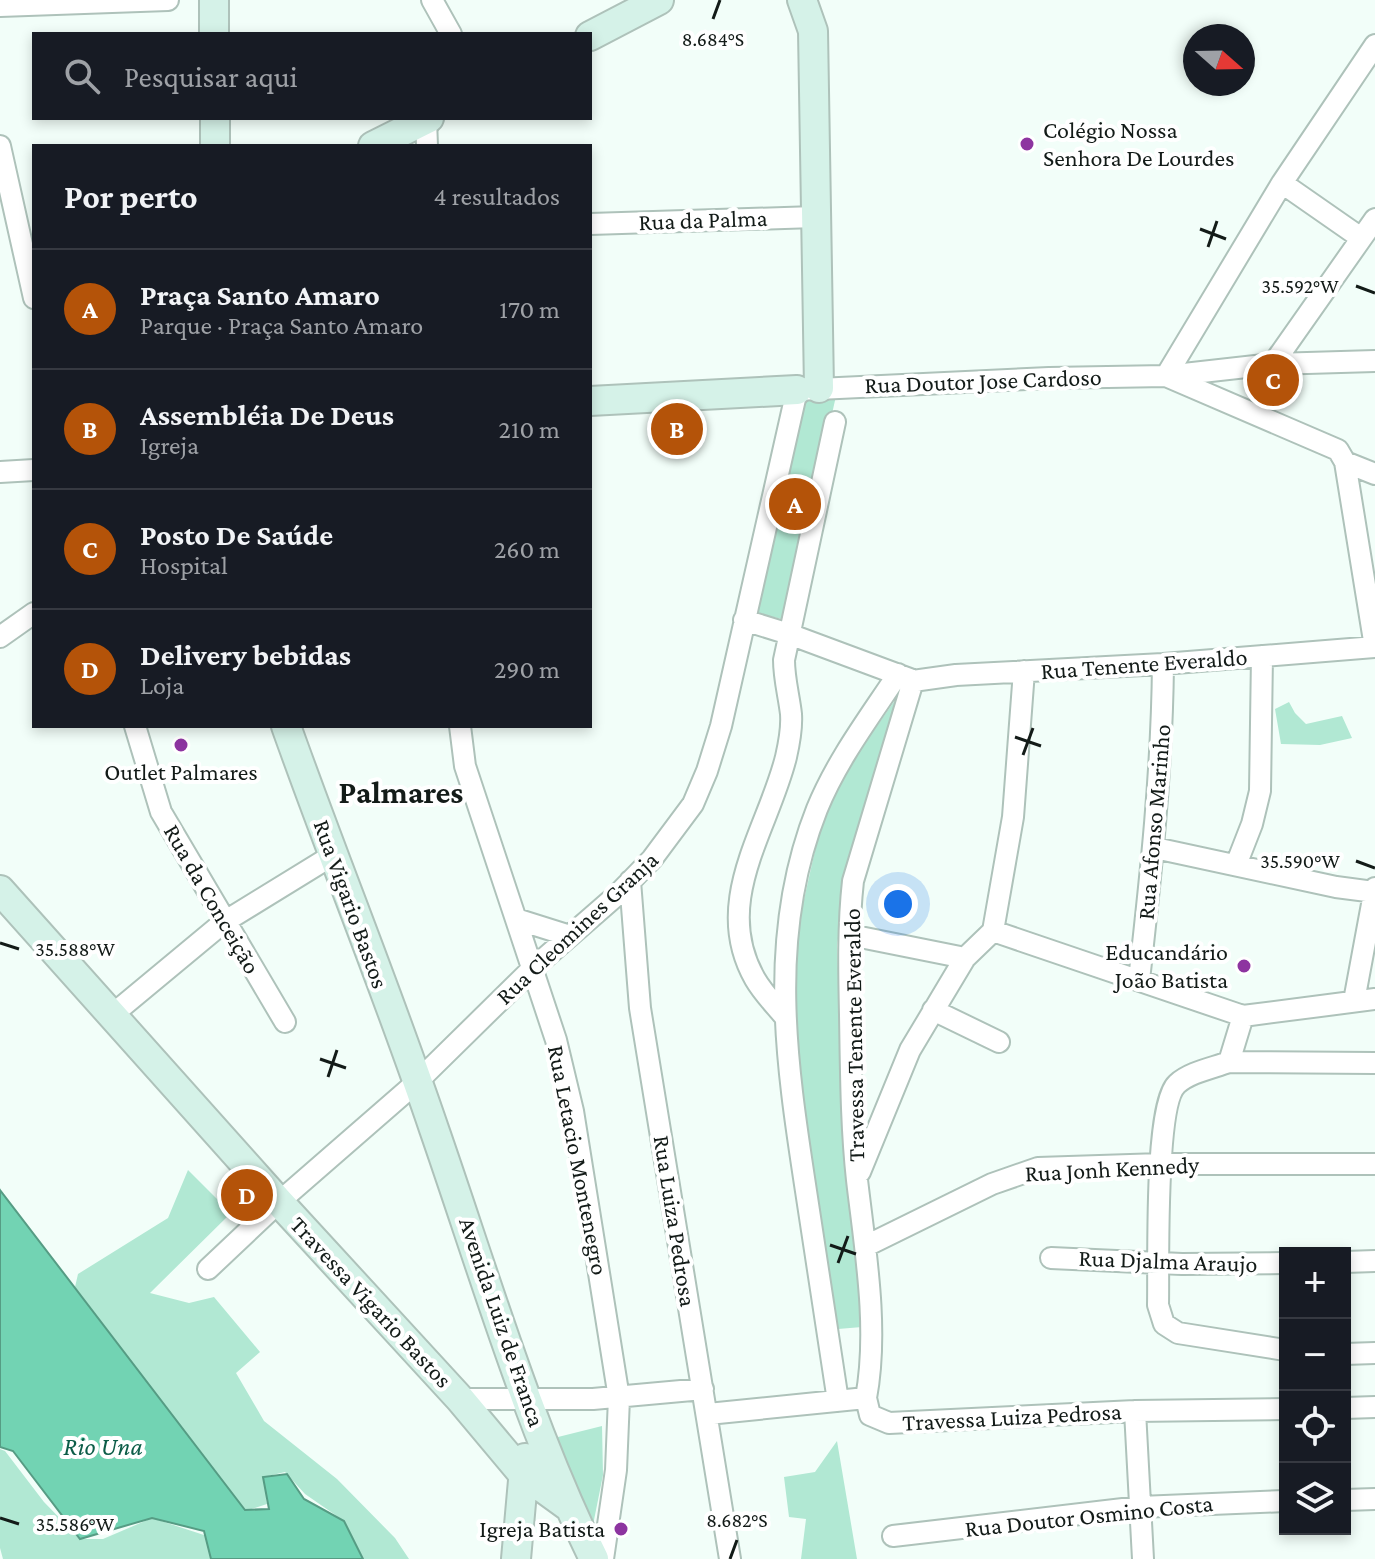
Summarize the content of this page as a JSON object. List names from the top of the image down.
{
  "streets": {
    "main road": [
      "Rua Doutor Jose Cardoso",
      "Rua Vigario Bastos",
      "Travessa Vigario Bastos",
      "Avenida Luiz de Franca"
    ],
    "street": [
      "Rua da Palma",
      "Rua Tenente Everaldo",
      "Rua Afonso Marinho",
      "Rua da Conceição",
      "Rua Cleomines Granja",
      "Travessa Tenente Everaldo",
      "Rua Letacio Montenegro",
      "Rua Jonh Kennedy",
      "Rua Luiza Pedrosa",
      "Rua Djalma Araujo",
      "Travessa Luiza Pedrosa",
      "Rua Doutor Osmino Costa"
    ]
  },
  "crossings": [
    ["Rua Doutor Jose Cardoso", "Rua Cleomines Granja"],
    ["Rua Tenente Everaldo", "Rua Afonso Marinho"],
    ["Rua Tenente Everaldo", "Travessa Tenente Everaldo"],
    ["Rua Vigario Bastos", "Rua Cleomines Granja"],
    ["Rua Vigario Bastos", "Avenida Luiz de Franca"],
    ["Rua Cleomines Granja", "Rua Letacio Montenegro"],
    ["Rua Cleomines Granja", "Rua Luiza Pedrosa"],
    ["Rua Cleomines Granja", "Travessa Vigario Bastos"],
    ["Rua Cleomines Granja", "Avenida Luiz de Franca"],
    ["Travessa Tenente Everaldo", "Rua Jonh Kennedy"],
    ["Travessa Tenente Everaldo", "Travessa Luiza Pedrosa"],
    ["Travessa Vigario Bastos", "Avenida Luiz de Franca"]
  ],
  "districts": ["Palmares"],
  "water": ["Rio Una"],
  "places": [
    "Colégio Nossa Senhora De Lourdes",
    "Outlet Palmares",
    "Educandário João Batista",
    "Igreja Batista"
  ],
  "north": "right",
  "page": {
    "search": "Pesquisar aqui",
    "heading": ["Por perto", "4 resultados"],
    "list": [
      {
        "mark": "A",
        "name": "Praça Santo Amaro",
        "note": "Parque · Praça Santo Amaro",
        "value": "170 m"
      },
      {
        "mark": "B",
        "name": "Assembléia De Deus",
        "note": "Igreja",
        "value": "210 m"
      },
      {
        "mark": "C",
        "name": "Posto De Saúde",
        "note": "Hospital",
        "value": "260 m"
      },
      {
        "mark": "D",
        "name": "Delivery bebidas",
        "note": "Loja",
        "value": "290 m"
      }
    ],
    "pins": [
      "C",
      "B",
      "A",
      "D"
    ],
    "map_buttons": ["+", "−"]
  },
  "coordinates": [
    "8.684°S",
    "35.592°W",
    "35.590°W",
    "35.588°W",
    "8.682°S",
    "35.586°W"
  ]
}
